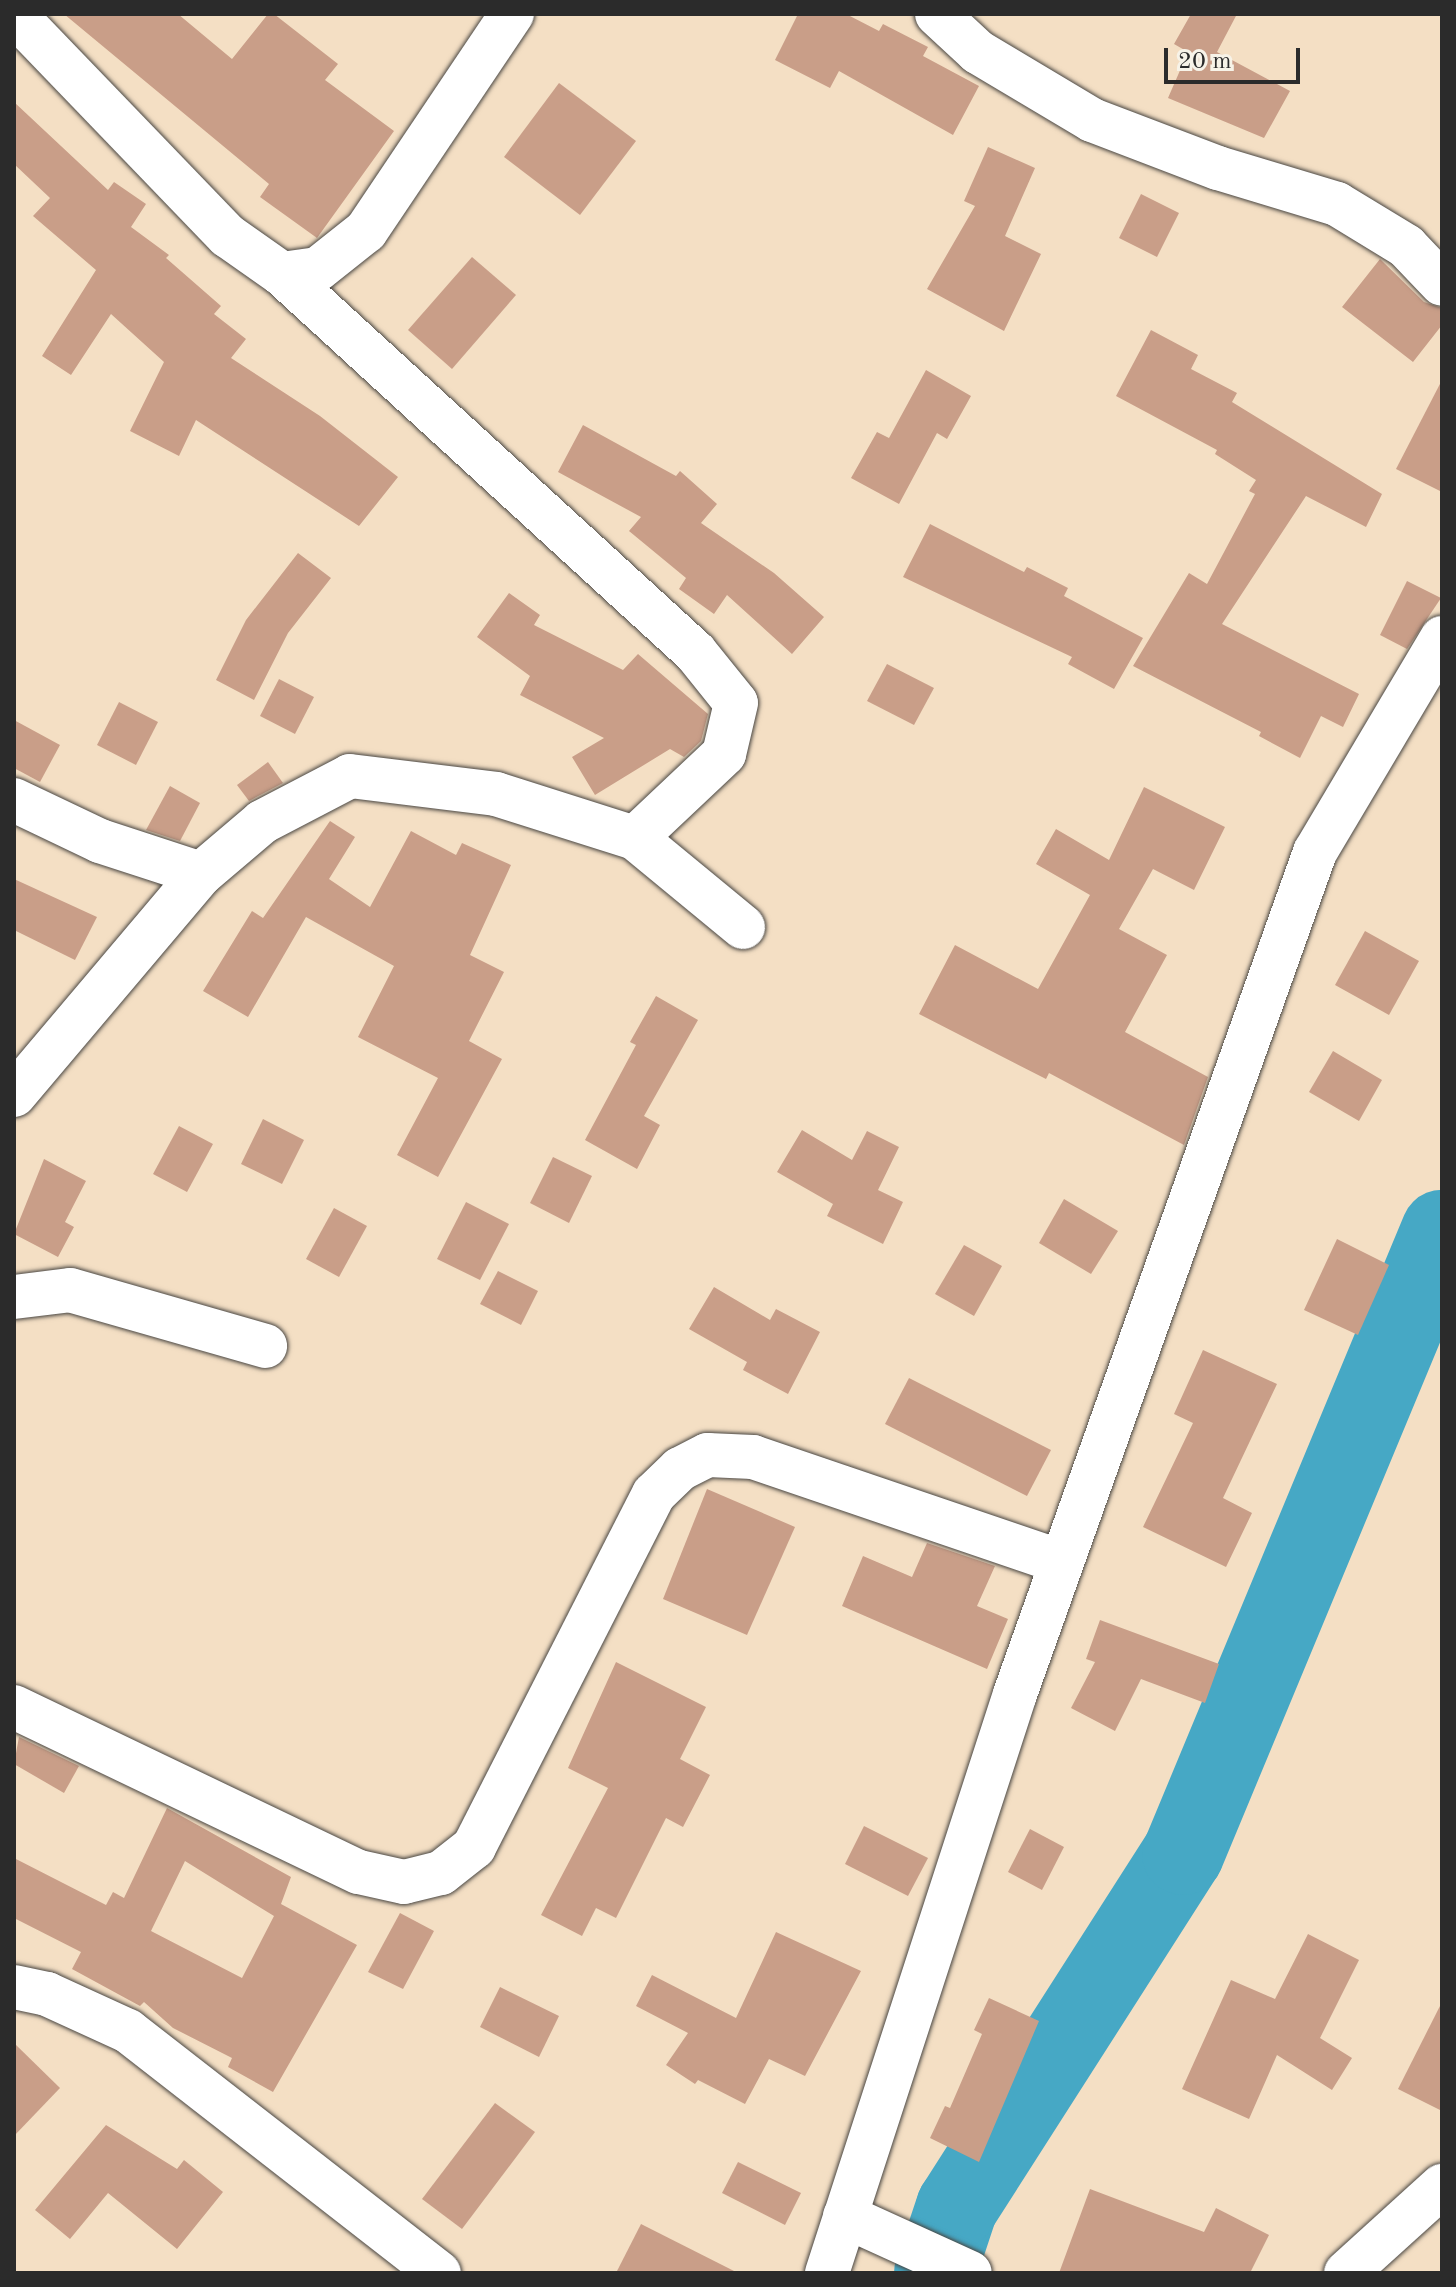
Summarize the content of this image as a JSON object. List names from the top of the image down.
{
  "scale_bar": "20 m"
}
